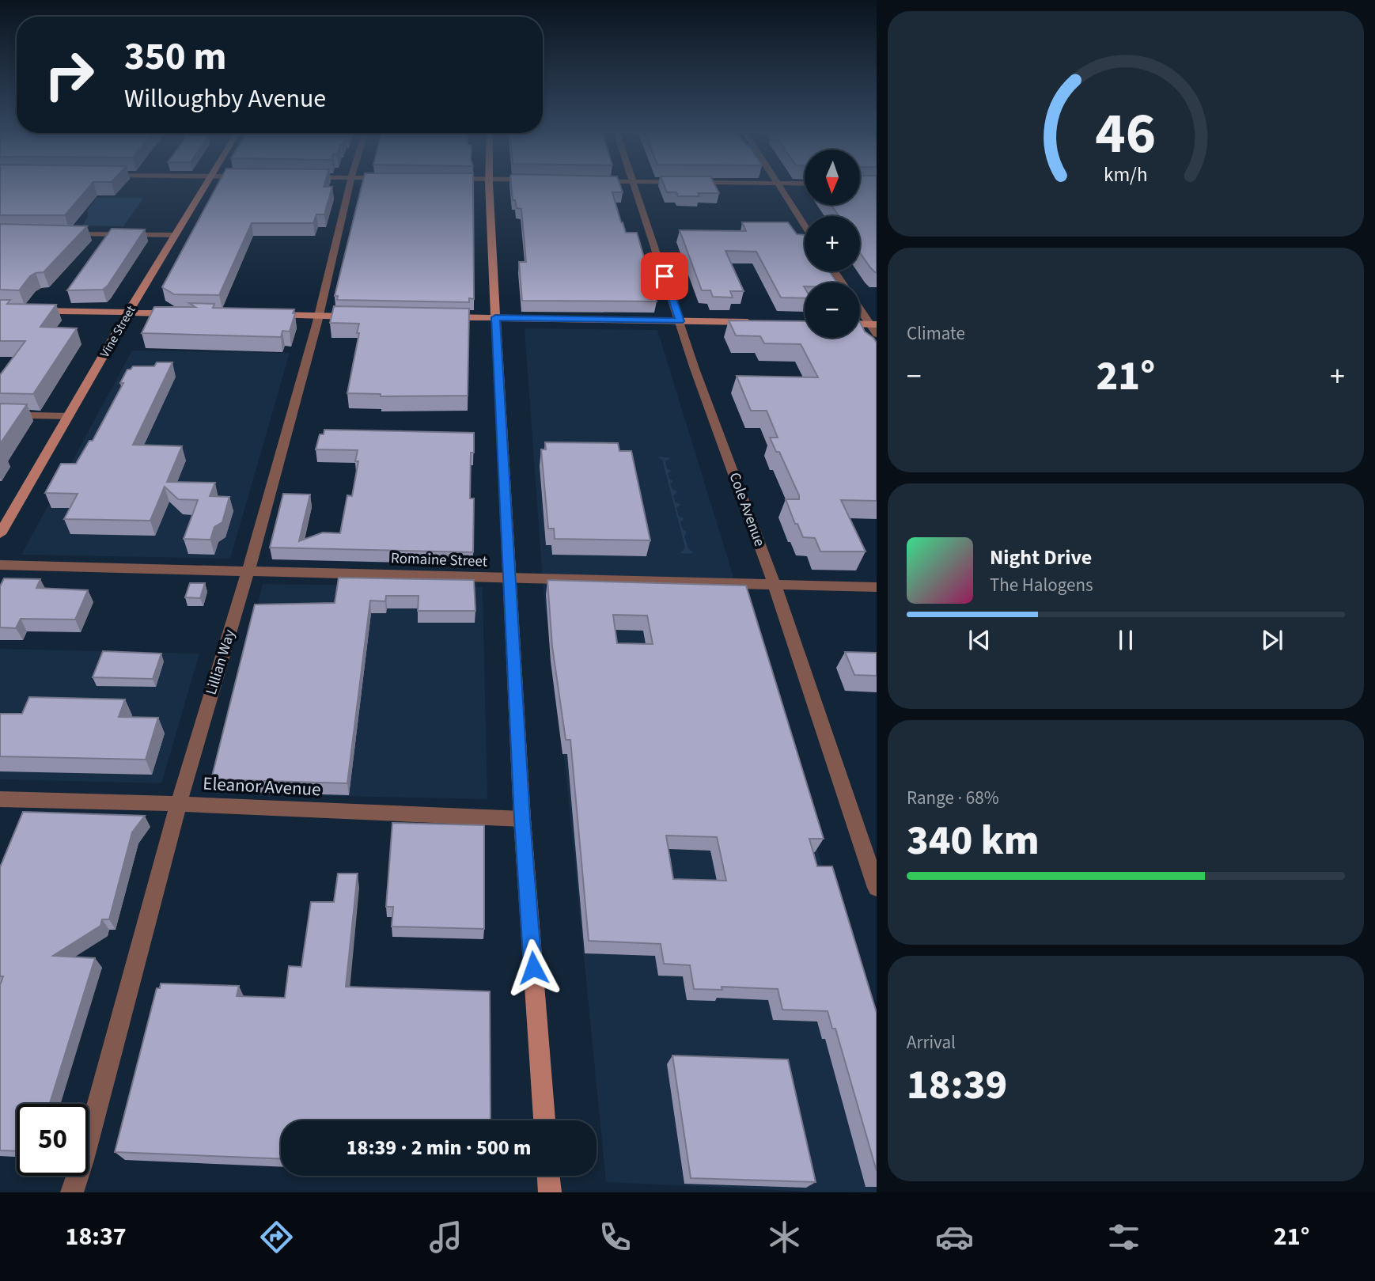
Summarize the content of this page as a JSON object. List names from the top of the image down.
{
  "streets": {
    "main road": ["Vine Street"],
    "street": [
      "Cole Avenue",
      "Romaine Street",
      "Lillian Way",
      "Eleanor Avenue"
    ]
  },
  "crossings": [
    ["Cole Avenue", "Romaine Street"],
    ["Romaine Street", "Lillian Way"],
    ["Lillian Way", "Eleanor Avenue"]
  ],
  "north": "bottom",
  "page": {
    "turn": ["350 m", "Willoughby Avenue"],
    "map_buttons": ["+", "−"],
    "tile": [
      "Climate",
      ["Range · 68%", "340 km"],
      ["Arrival", "18:39"]
    ],
    "heat": ["−", "21°", "+"],
    "song": ["Night Drive", "The Halogens"],
    "limit": "50",
    "trip": "18:39 · 2 min · 500 m",
    "tabs": ["18:37", "21°"],
    "gauge": ["46", "km/h"]
  }
}
